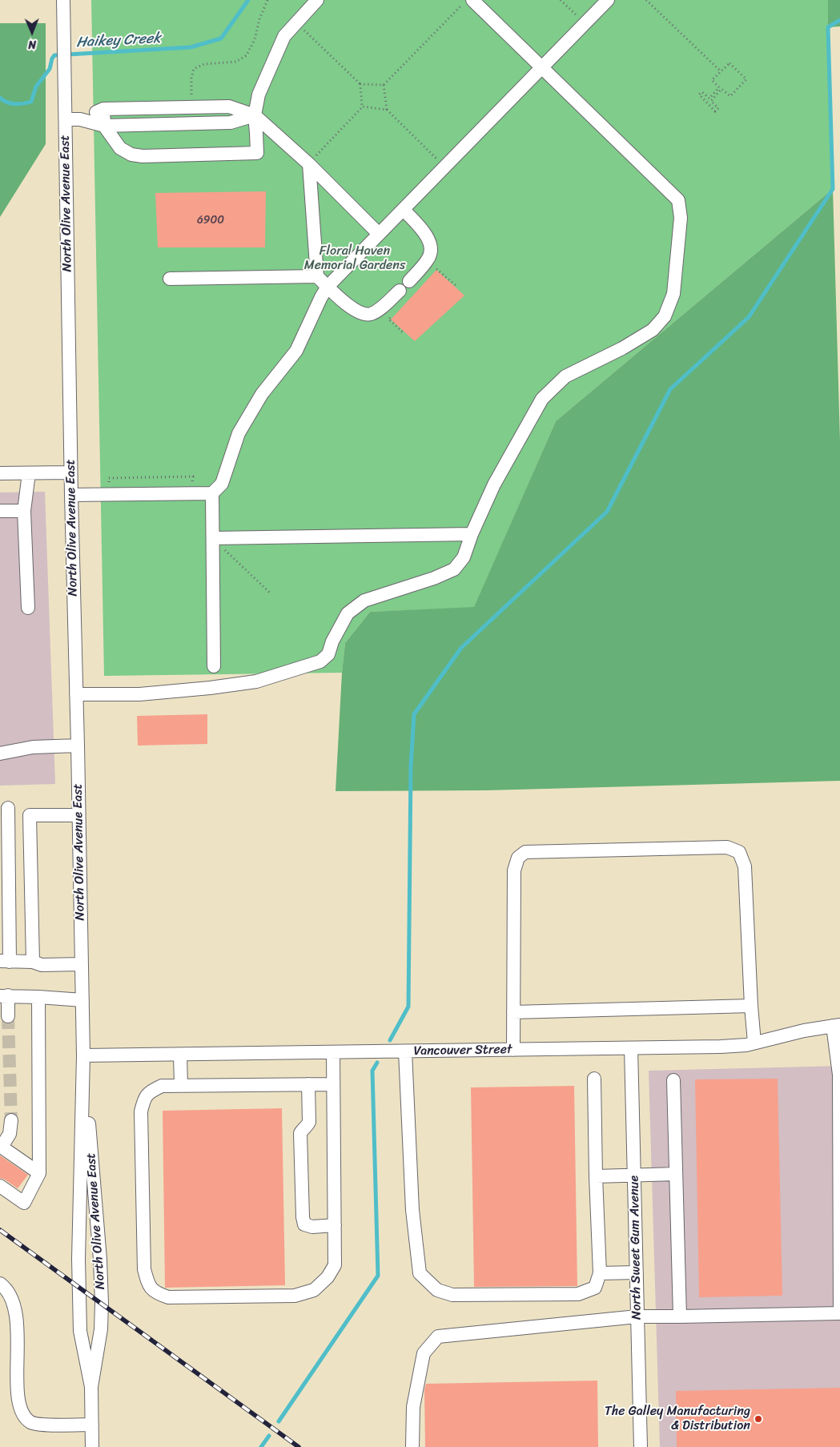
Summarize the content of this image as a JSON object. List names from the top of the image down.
{
  "streets": {
    "street": ["North Olive Avenue East", "Vancouver Street", "North Sweet Gum Avenue"]
  },
  "crossings": [
    ["North Olive Avenue East", "Vancouver Street"],
    ["Vancouver Street", "North Sweet Gum Avenue"]
  ],
  "water": ["Haikey Creek"],
  "parks": ["Floral Haven Memorial Gardens"],
  "places": ["The Galley Manufacturing & Distribution"],
  "house_numbers": ["6900"],
  "north": "bottom"
}
